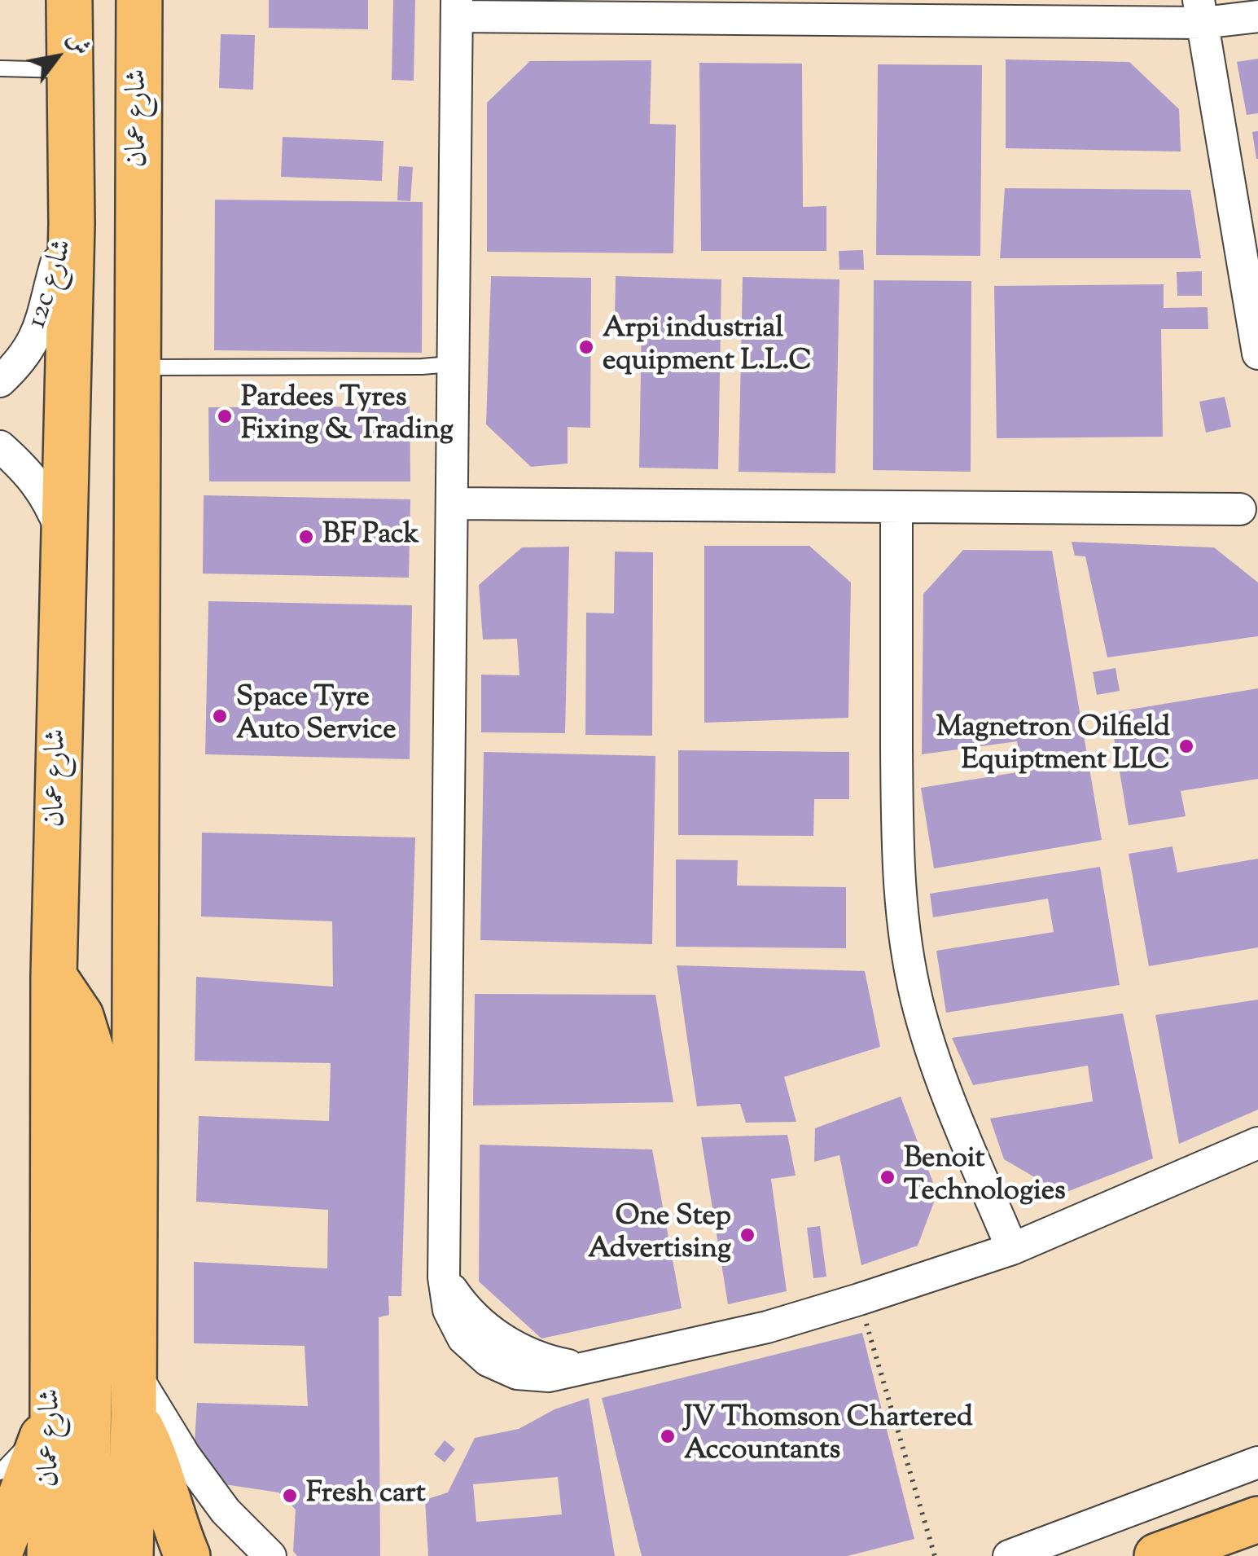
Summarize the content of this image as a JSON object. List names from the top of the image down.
{
  "streets": {
    "main road": ["شارع عمان"],
    "street": ["12c شارع"]
  },
  "crossings": [
    ["شارع عمان", "12c شارع"]
  ],
  "places": [
    "Arpi industrial equipment L.L.C",
    "Pardees Tyres Fixing & Trading",
    "BF Pack",
    "Space Tyre Auto Service",
    "Magnetron Oilfield Equiptment LLC",
    "Benoit Technologies",
    "One Step Advertising",
    "JV Thomson Chartered Accountants",
    "Fresh cart"
  ],
  "north": "top right"
}
